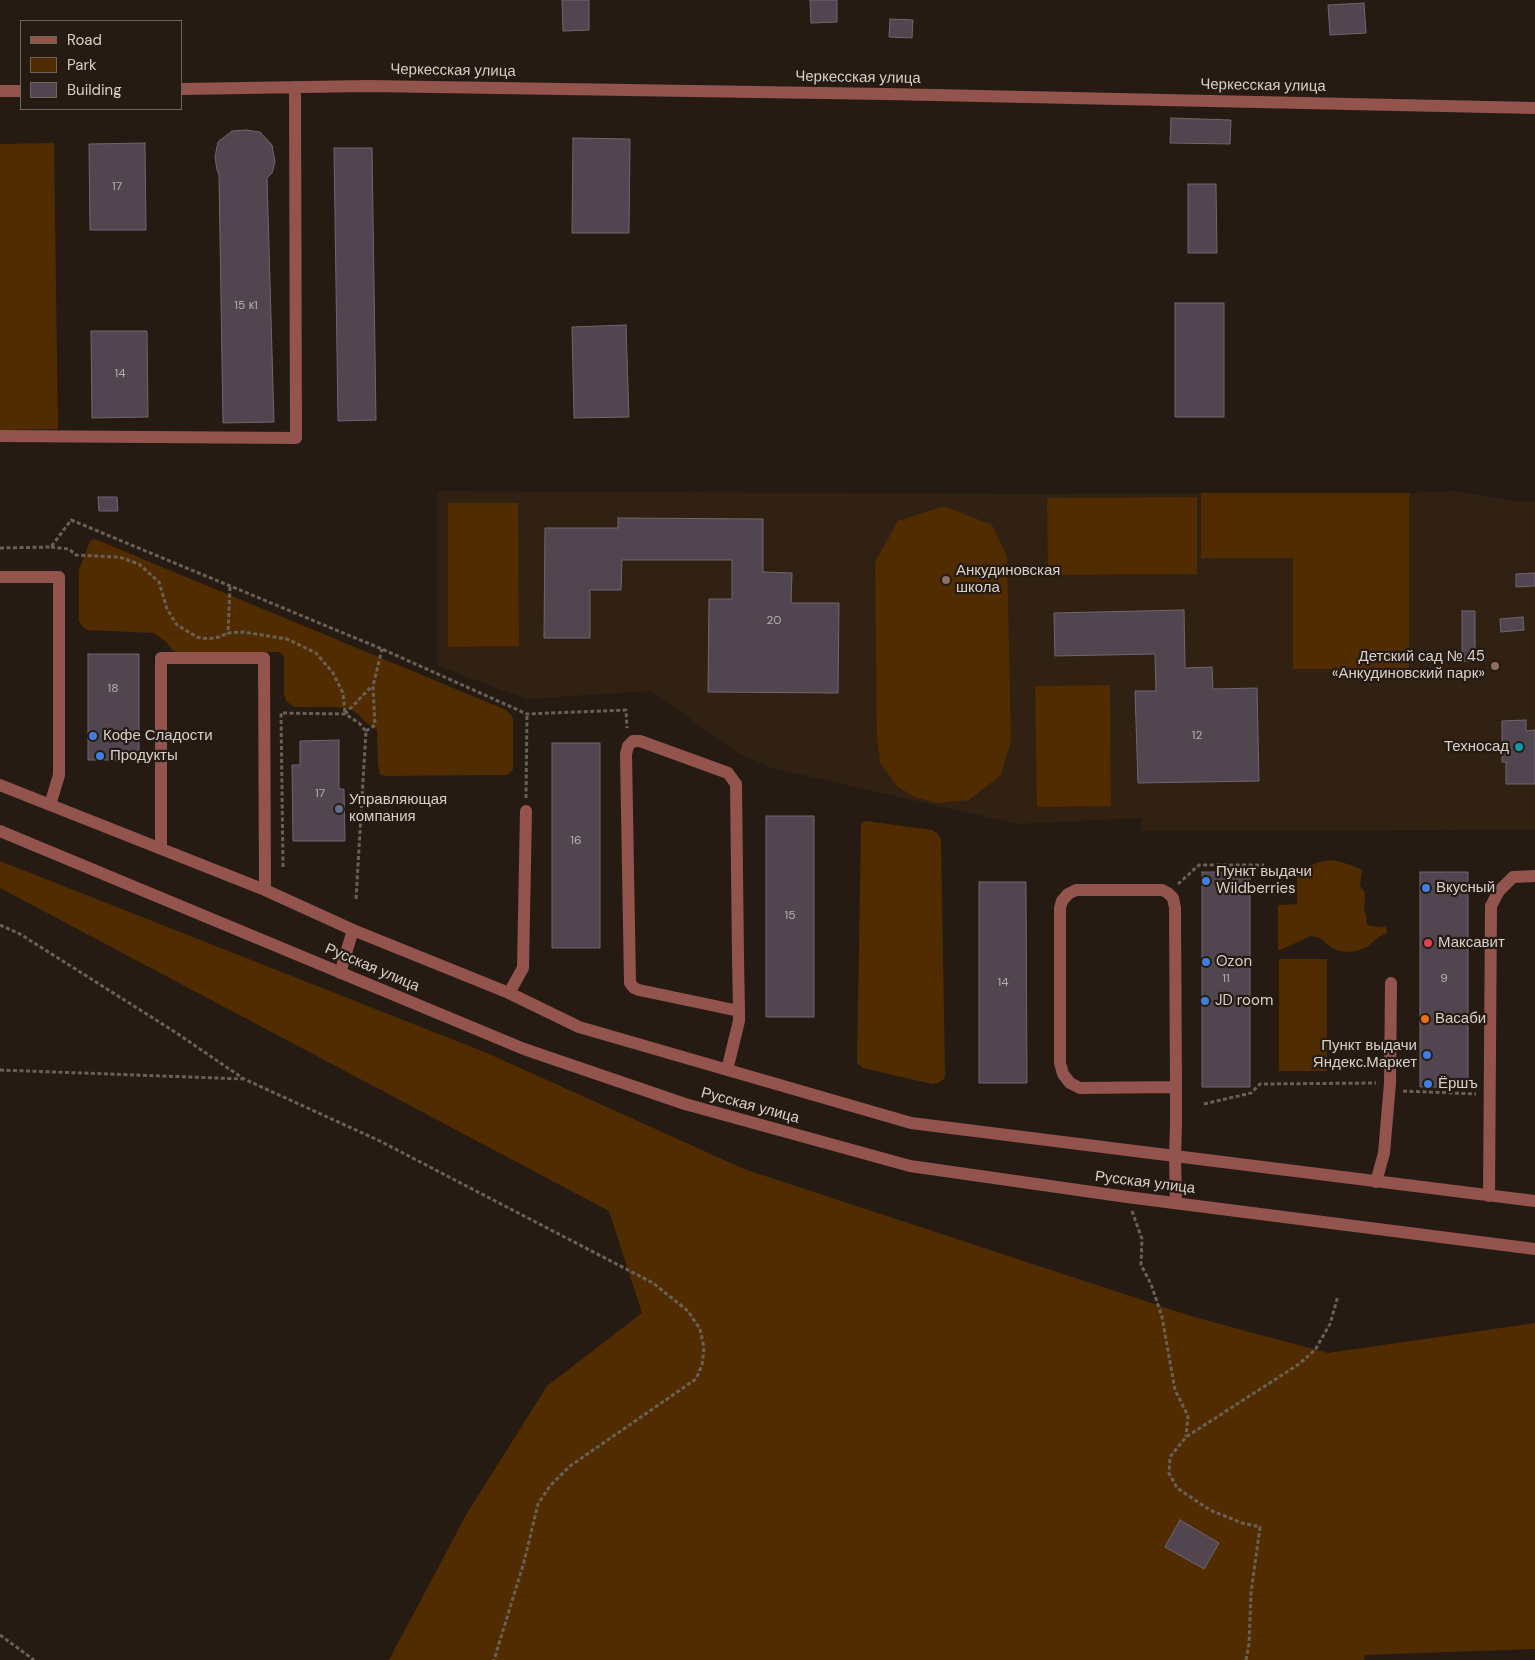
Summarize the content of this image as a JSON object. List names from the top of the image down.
{
  "streets": {
    "street": ["Черкесская улица", "Русская улица"]
  },
  "places": [
    "Анкудиновская школа",
    "Детский сад № 45 «Анкудиновский парк»",
    "Кофе Сладости",
    "Техносад",
    "Продукты",
    "Управляющая компания",
    "Пункт выдачи Wildberries",
    "Вкусный",
    "Максавит",
    "Ozon",
    "JD room",
    "Васаби",
    "Пункт выдачи Яндекс.Маркет",
    "Ёршъ"
  ],
  "house_numbers": [
    "17",
    "15 к1",
    "14",
    "20",
    "18",
    "12",
    "17",
    "16",
    "15",
    "11",
    "9",
    "14"
  ],
  "legend": ["Road", "Park", "Building"]
}
